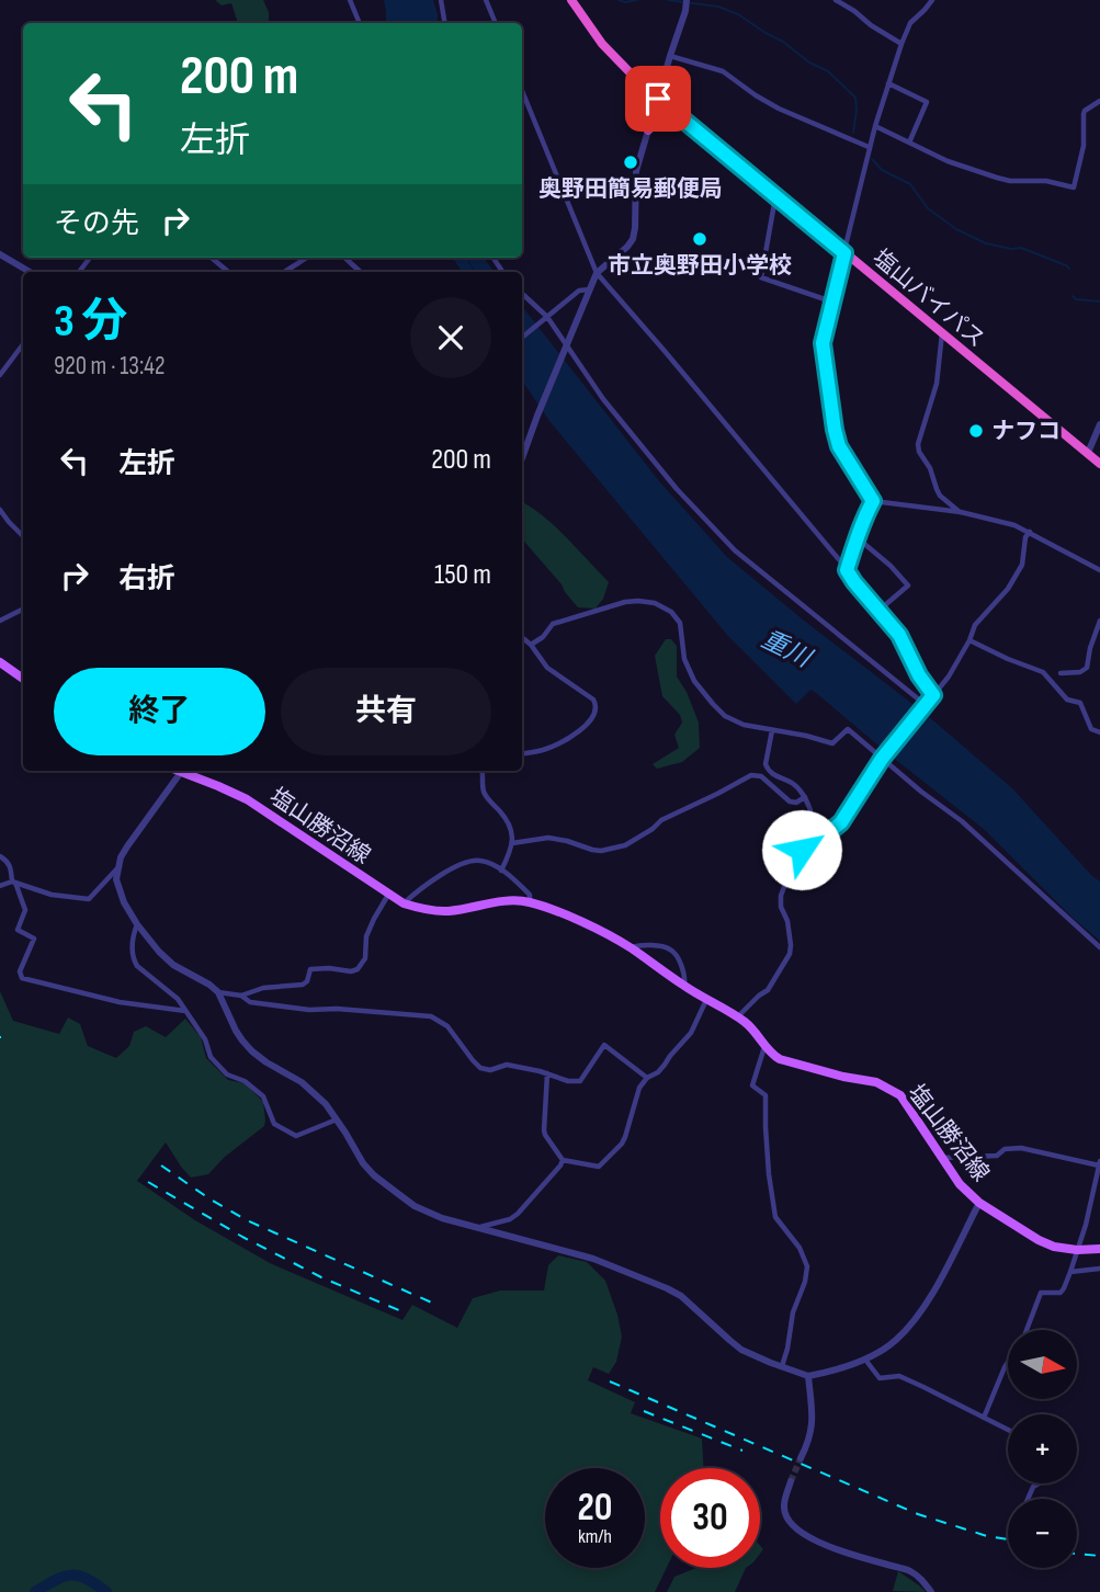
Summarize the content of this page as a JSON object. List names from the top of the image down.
{
  "streets": {
    "highway": ["塩山バイパス"],
    "main road": ["塩山勝沼線"]
  },
  "water": ["重川"],
  "places": ["奥野田簡易郵便局", "市立奥野田小学校", "ナフコ"],
  "north": "right",
  "page": {
    "turn": ["200 m", "左折"],
    "then": "その先",
    "heading": ["3 分", "920 m · 13:42"],
    "list": [
      {
        "name": "左折",
        "value": "200 m"
      },
      {
        "name": "右折",
        "value": "150 m"
      }
    ],
    "buttons": ["終了", "共有"],
    "map_buttons": ["+", "−"],
    "speed": "20 km/h",
    "limit": "30"
  }
}
